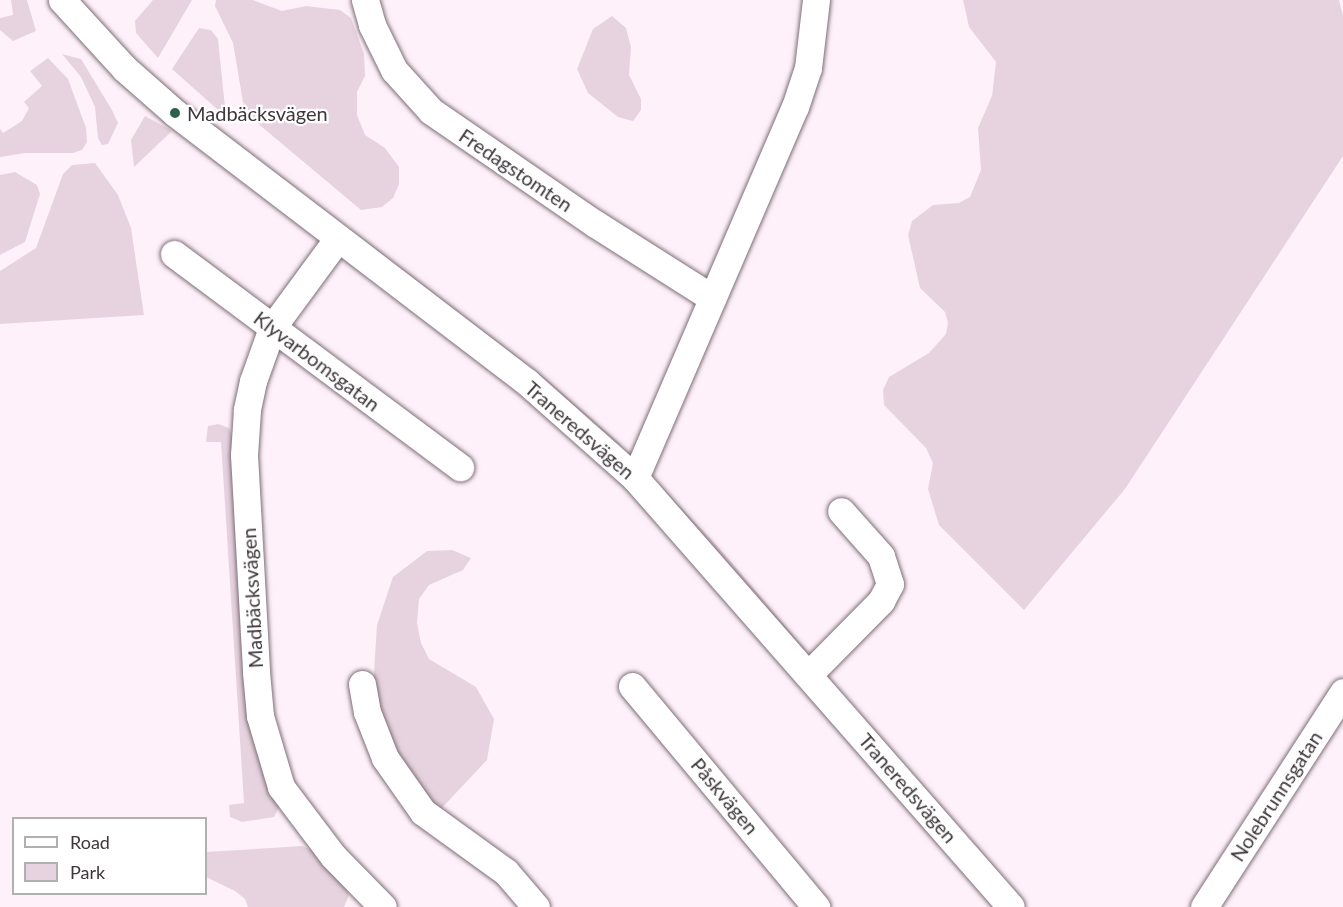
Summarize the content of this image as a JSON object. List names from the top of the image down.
{
  "streets": {
    "street": [
      "Fredagstomten",
      "Klyvarbomsgatan",
      "Traneredsvägen",
      "Madbäcksvägen",
      "Påskvägen",
      "Nolebrunnsgatan"
    ]
  },
  "crossings": [
    ["Klyvarbomsgatan", "Madbäcksvägen"],
    ["Traneredsvägen", "Madbäcksvägen"]
  ],
  "places": ["Madbäcksvägen"],
  "legend": ["Road", "Park"]
}
